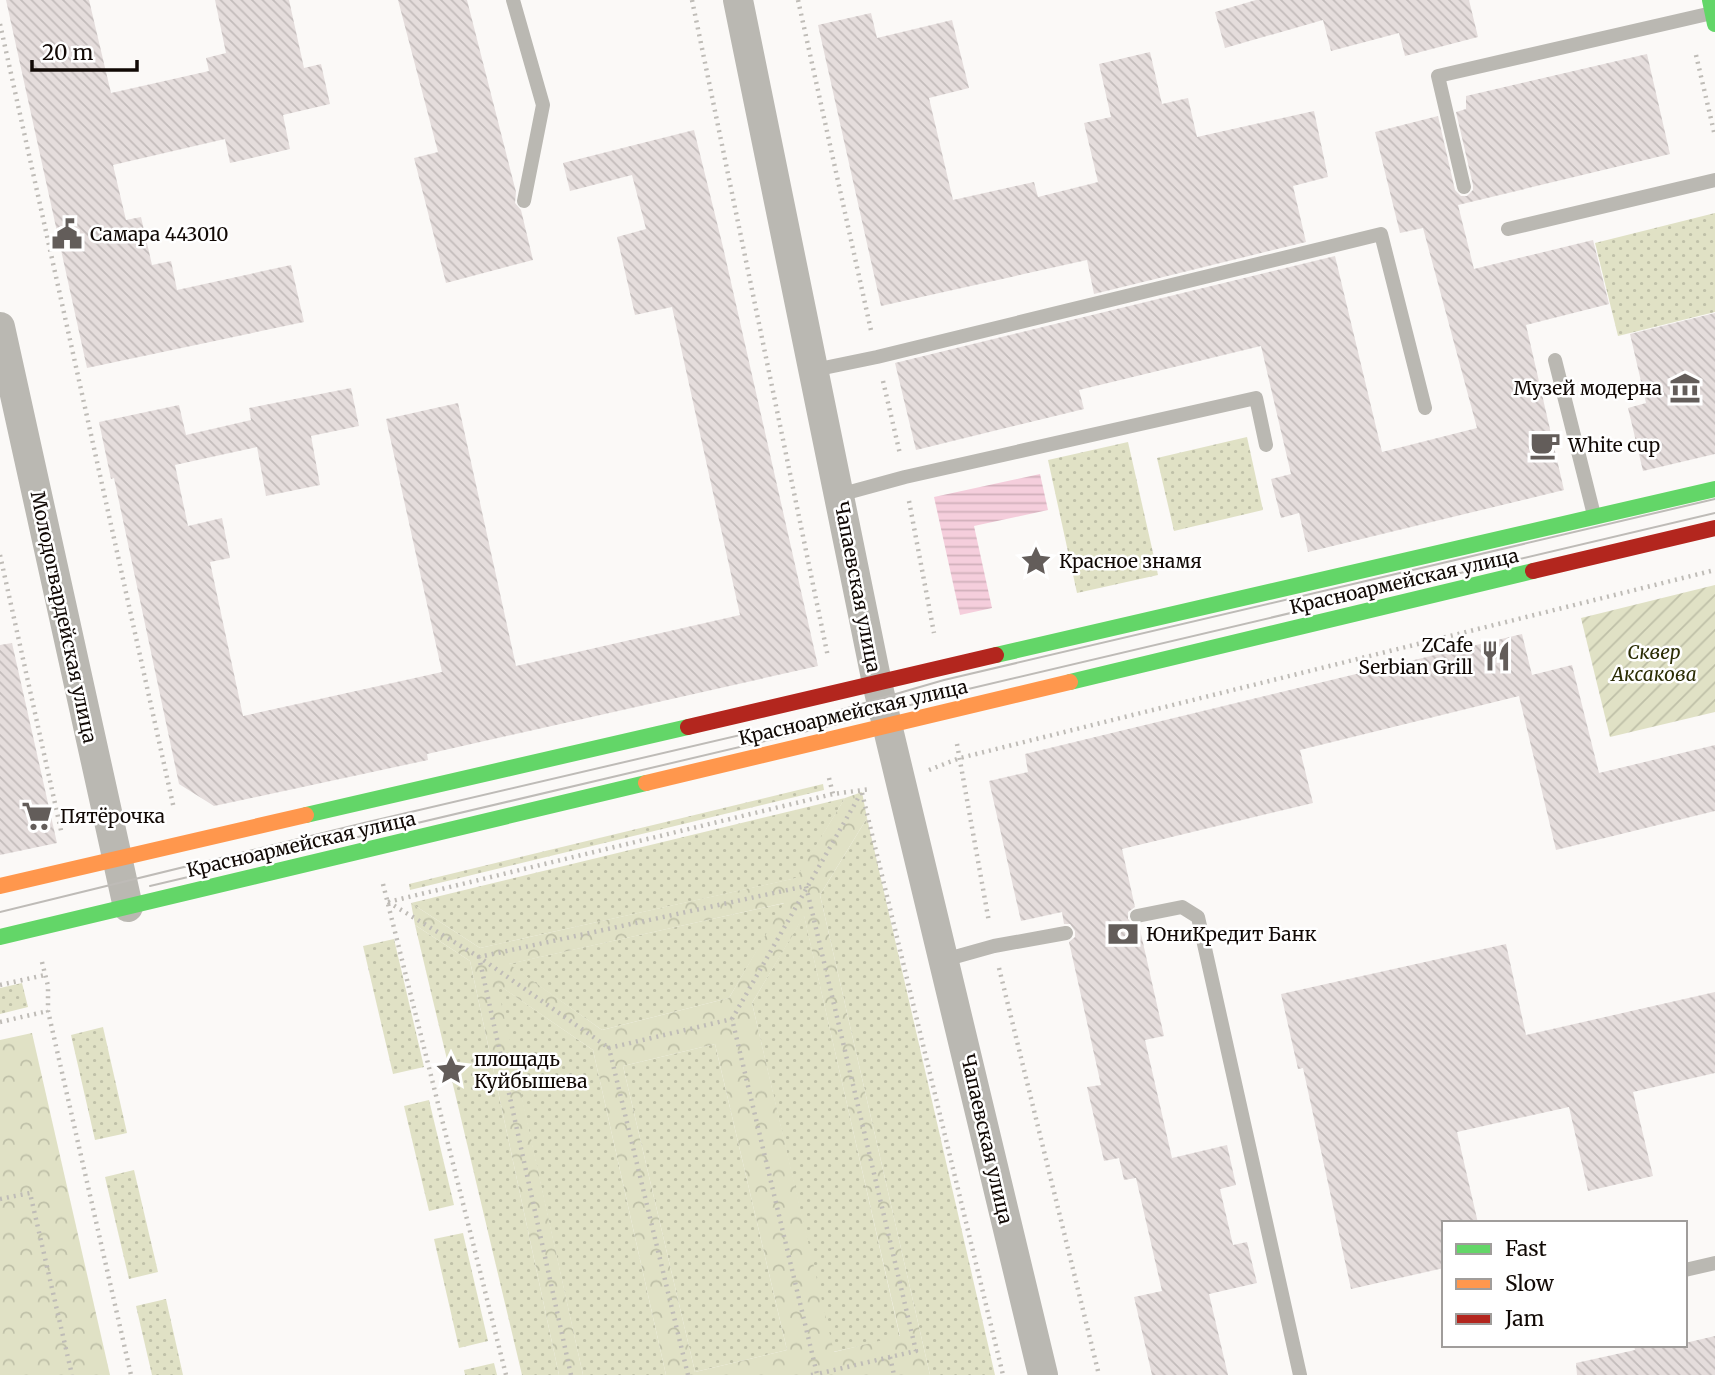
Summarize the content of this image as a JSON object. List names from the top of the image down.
{
  "streets": {
    "main road": ["Красноармейская улица"],
    "street": ["Чапаевская улица", "Молодогвардейская улица"]
  },
  "crossings": [
    ["Красноармейская улица", "Чапаевская улица"],
    ["Красноармейская улица", "Молодогвардейская улица"]
  ],
  "parks": ["Сквер Аксакова"],
  "places": {
    "public building": ["Самара 443010"],
    "museum": ["Музей модерна"],
    "cafe": ["White cup"],
    "place": ["Красное знамя", "площадь Куйбышева"],
    "restaurant": ["ZCafe Serbian Grill"],
    "supermarket": ["Пятёрочка"],
    "bank": ["ЮниКредит Банк"]
  },
  "legend": ["Fast", "Slow", "Jam"],
  "scale_bar": "20 m"
}
